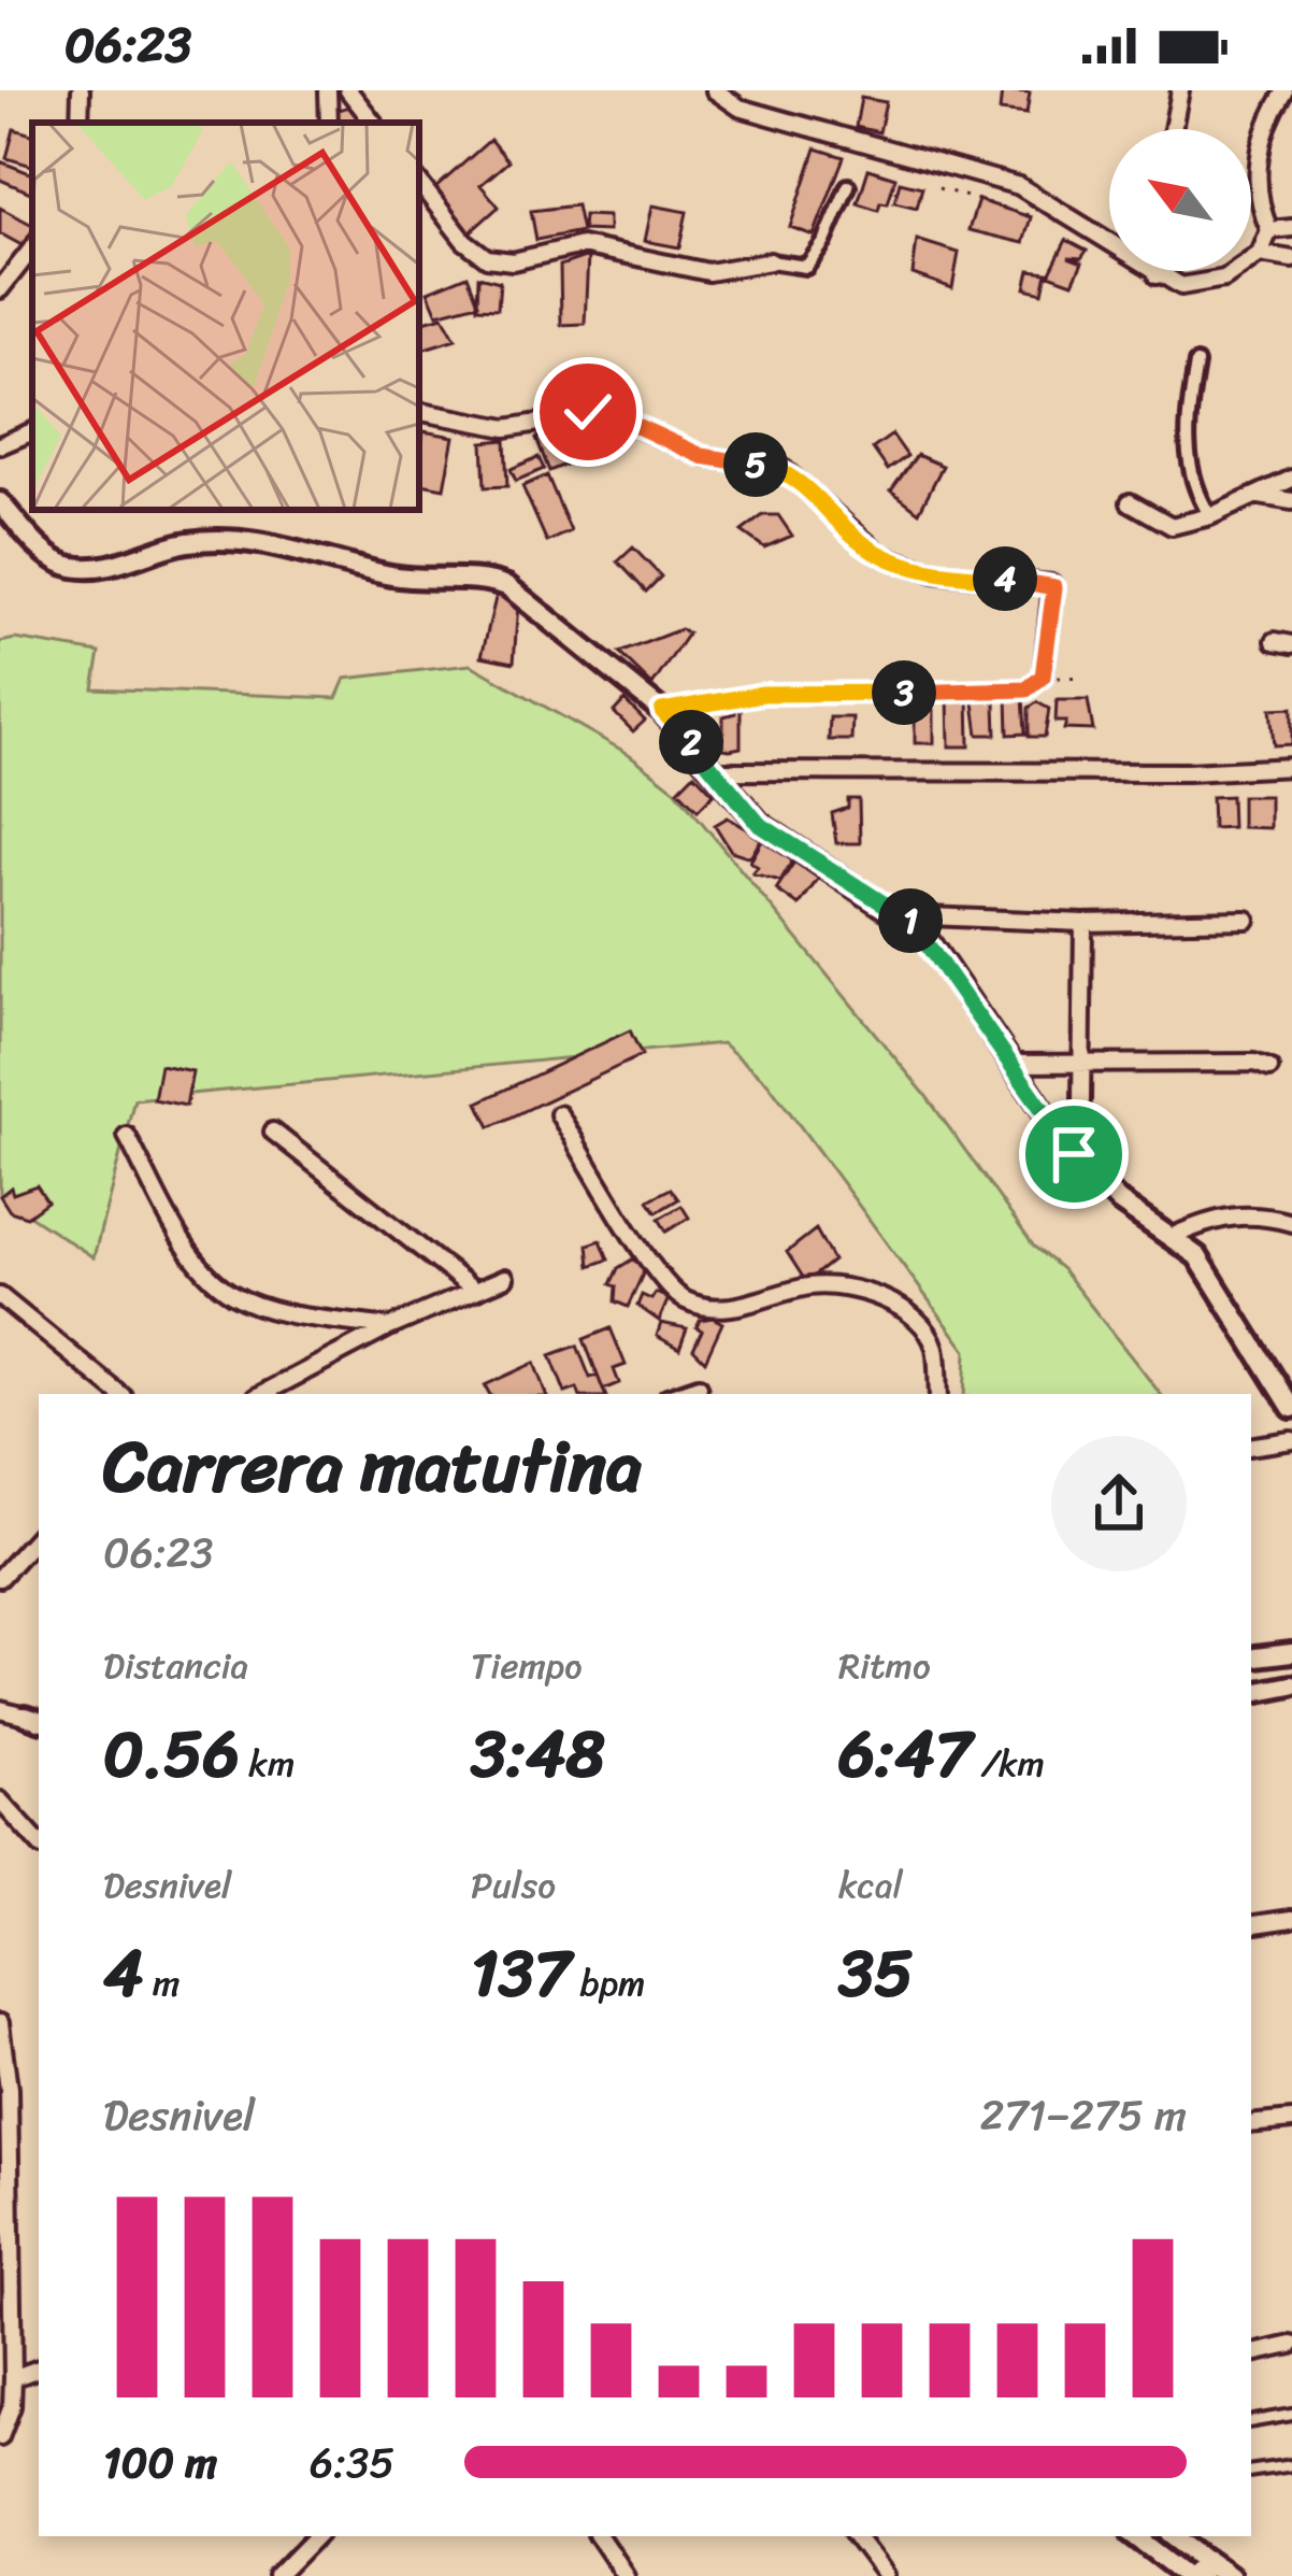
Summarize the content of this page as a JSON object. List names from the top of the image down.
{
  "north": "top left",
  "page": {
    "status": "06:23",
    "pins": [
      "5",
      "4",
      "3",
      "2",
      "1"
    ],
    "heading": ["Carrera matutina", "06:23"],
    "stats": [
      ["Distancia", "0.56 km"],
      ["Tiempo", "3:48"],
      ["Ritmo", "6:47 /km"],
      ["Desnivel", "4 m"],
      ["Pulso", "137 bpm"],
      ["kcal", "35"]
    ],
    "chart": ["Desnivel", "271–275 m"],
    "list": [
      {
        "name": "100 m",
        "note": "6:35"
      }
    ]
  }
}
